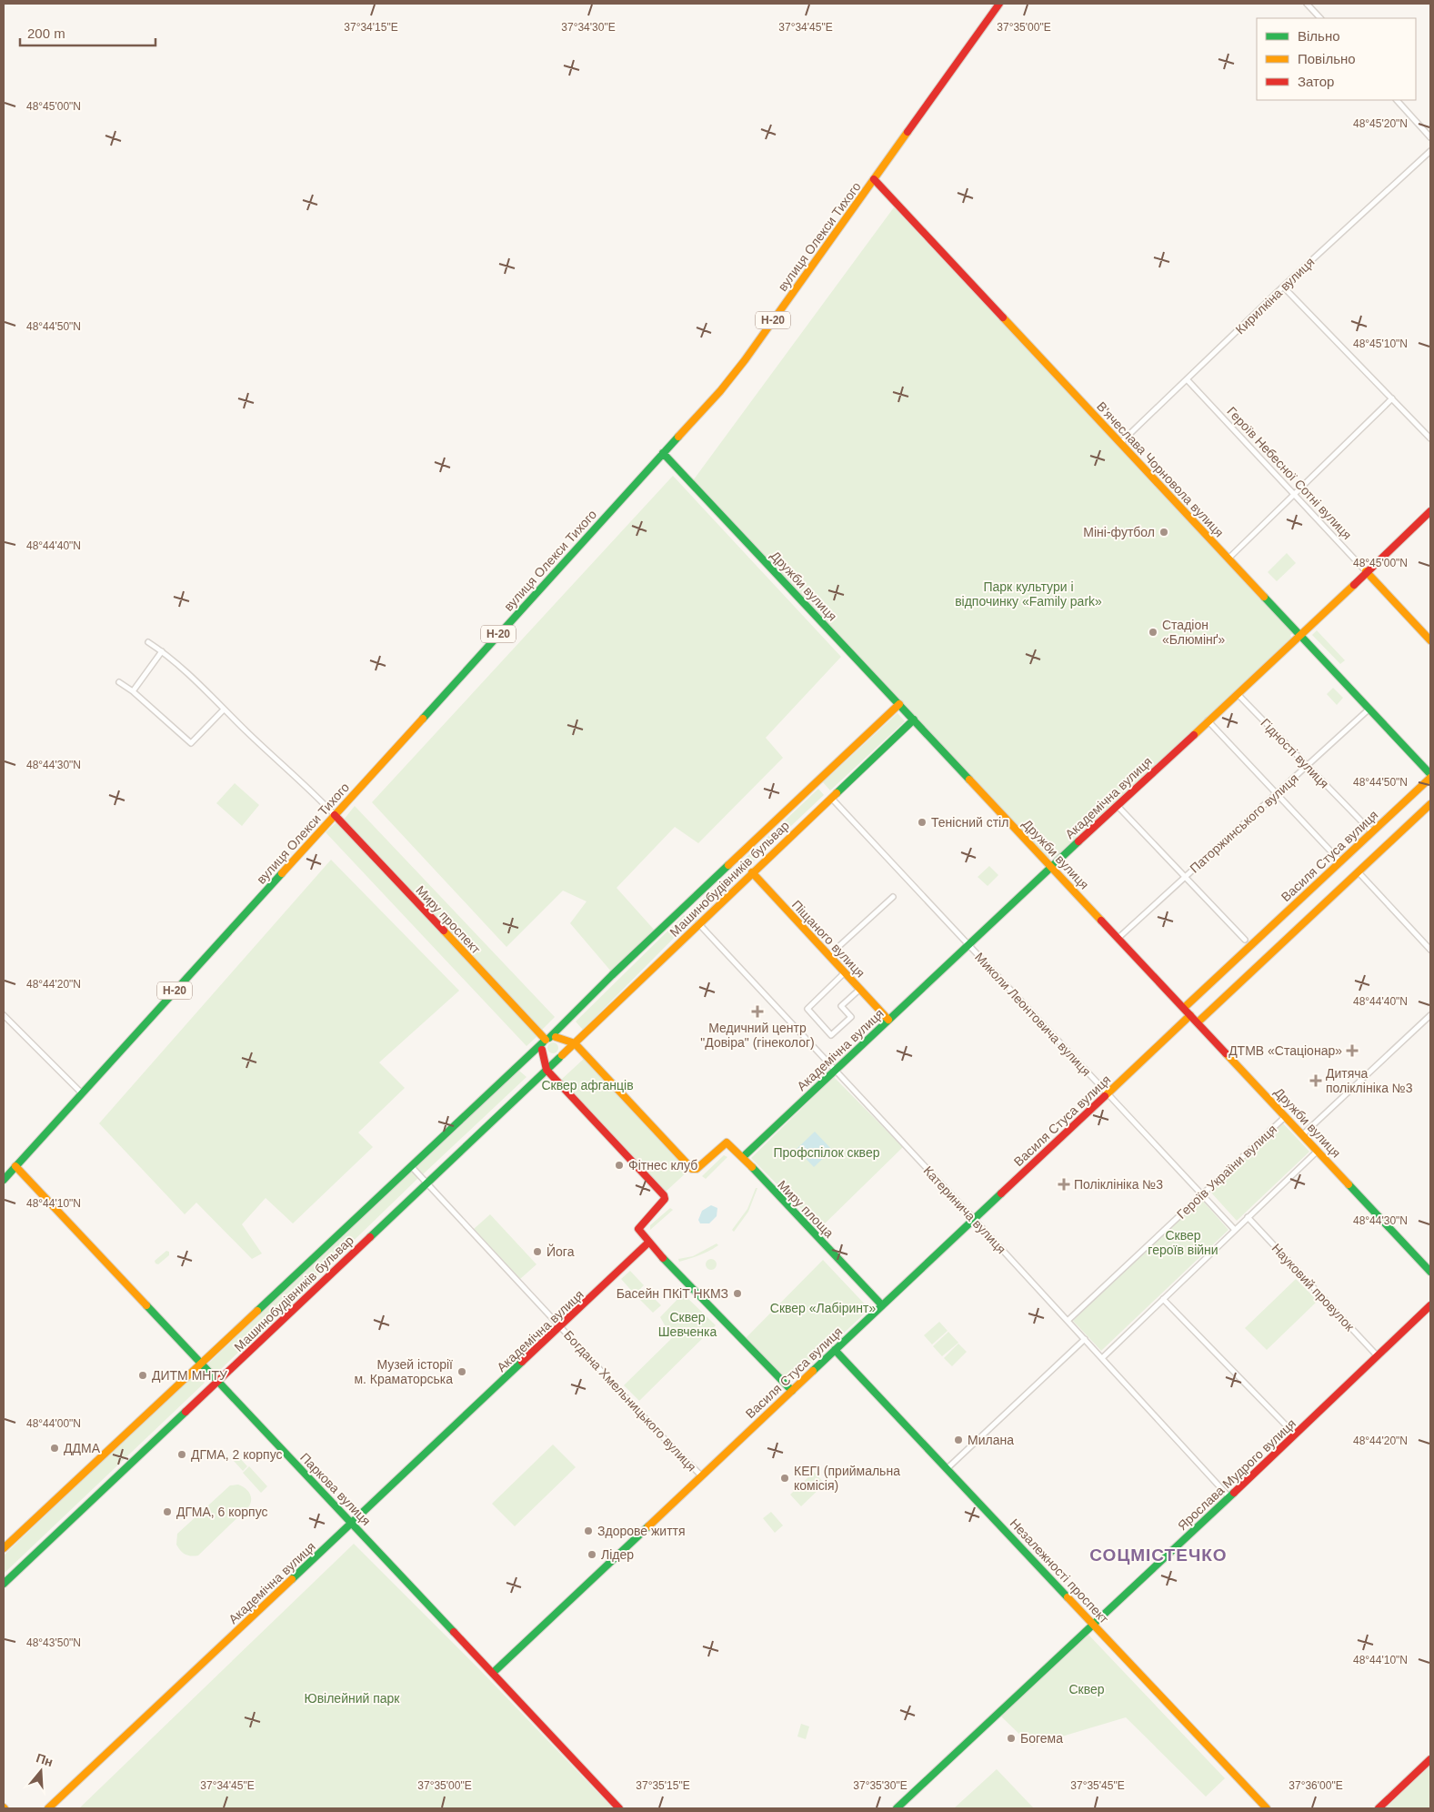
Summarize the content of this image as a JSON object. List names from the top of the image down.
{
  "streets": {
    "street": [
      "вулиця Олекси Тихого",
      "Кирилкіна вулиця",
      "Н-20",
      "В'ячеслава Чорновола вулиця",
      "Героїв Небесної Сотні вулиця",
      "Дружби вулиця",
      "Гідності вулиця",
      "Академічна вулиця",
      "Паторжинського вулиця",
      "Василя Стуса вулиця",
      "Машинобудівників бульвар",
      "Миру проспект",
      "Піщаного вулиця",
      "Миколи Леонтовича вулиця",
      "Героїв України вулиця",
      "Миру площа",
      "Катеринича вулиця",
      "Науковий провулок",
      "Богдана Хмельницького вулиця",
      "Ярослава Мудрого вулиця",
      "Паркова вулиця",
      "Незалежності проспект"
    ]
  },
  "crossings": [
    ["вулиця Олекси Тихого", "В'ячеслава Чорновола вулиця"],
    ["вулиця Олекси Тихого", "Дружби вулиця"],
    ["вулиця Олекси Тихого", "Миру проспект"],
    ["вулиця Олекси Тихого", "Паркова вулиця"],
    ["Кирилкіна вулиця", "В'ячеслава Чорновола вулиця"],
    ["Кирилкіна вулиця", "Героїв Небесної Сотні вулиця"],
    ["В'ячеслава Чорновола вулиця", "Академічна вулиця"],
    ["В'ячеслава Чорновола вулиця", "Паторжинського вулиця"],
    ["В'ячеслава Чорновола вулиця", "Василя Стуса вулиця"],
    ["Героїв Небесної Сотні вулиця", "Академічна вулиця"],
    ["Дружби вулиця", "Академічна вулиця"],
    ["Дружби вулиця", "Паторжинського вулиця"],
    ["Дружби вулиця", "Василя Стуса вулиця"],
    ["Дружби вулиця", "Машинобудівників бульвар"],
    ["Дружби вулиця", "Героїв України вулиця"],
    ["Гідності вулиця", "Академічна вулиця"],
    ["Гідності вулиця", "Паторжинського вулиця"],
    ["Гідності вулиця", "Василя Стуса вулиця"],
    ["Академічна вулиця", "Миру проспект"],
    ["Академічна вулиця", "Піщаного вулиця"],
    ["Академічна вулиця", "Миколи Леонтовича вулиця"],
    ["Академічна вулиця", "Катеринича вулиця"],
    ["Академічна вулиця", "Богдана Хмельницького вулиця"],
    ["Академічна вулиця", "Паркова вулиця"],
    ["Василя Стуса вулиця", "Миколи Леонтовича вулиця"],
    ["Василя Стуса вулиця", "Миру площа"],
    ["Василя Стуса вулиця", "Катеринича вулиця"],
    ["Василя Стуса вулиця", "Богдана Хмельницького вулиця"],
    ["Василя Стуса вулиця", "Паркова вулиця"],
    ["Василя Стуса вулиця", "Незалежності проспект"],
    ["Машинобудівників бульвар", "Миру проспект"],
    ["Машинобудівників бульвар", "Піщаного вулиця"],
    ["Машинобудівників бульвар", "Миколи Леонтовича вулиця"],
    ["Машинобудівників бульвар", "Катеринича вулиця"],
    ["Машинобудівників бульвар", "Богдана Хмельницького вулиця"],
    ["Машинобудівників бульвар", "Паркова вулиця"],
    ["Миру проспект", "Миру площа"],
    ["Миколи Леонтовича вулиця", "Героїв України вулиця"],
    ["Героїв України вулиця", "Катеринича вулиця"],
    ["Катеринича вулиця", "Ярослава Мудрого вулиця"],
    ["Науковий провулок", "Ярослава Мудрого вулиця"],
    ["Ярослава Мудрого вулиця", "Незалежності проспект"]
  ],
  "districts": ["СОЦМІСТЕЧКО"],
  "parks": [
    "Парк культури і відпочинку «Family park»",
    "Сквер афганців",
    "Профспілок сквер",
    "Сквер героїв війни",
    "Сквер «Лабіринт»",
    "Сквер Шевченка",
    "Сквер",
    "Ювілейний парк"
  ],
  "places": {
    "other": [
      "Міні-футбол",
      "Стадіон «Блюмінґ»",
      "Тенісний стіл",
      "Фітнес клуб",
      "Йога",
      "Басейн ПКіТ НКМЗ",
      "Музей історії м. Краматорська",
      "ДИТМ МНТУ",
      "Милана",
      "ДДМА",
      "ДГМА, 2 корпус",
      "КЕГІ (приймальна комісія)",
      "ДГМА, 6 корпус",
      "Здорове життя",
      "Лідер",
      "Богема"
    ],
    "health": [
      "Медичний центр \"Довіра\" (гінеколог)",
      "ДТМВ «Стаціонар»",
      "Дитяча поліклініка №3",
      "Поліклініка №3"
    ]
  },
  "legend": ["Вільно", "Повільно", "Затор"],
  "scale_bar": "200 m",
  "north": "top",
  "coordinates": [
    "37°34'15\"E",
    "37°34'30\"E",
    "37°34'45\"E",
    "37°35'00\"E",
    "48°45'00\"N",
    "48°45'20\"N",
    "48°44'50\"N",
    "48°45'10\"N",
    "48°44'40\"N",
    "48°44'30\"N",
    "48°44'20\"N",
    "48°44'10\"N",
    "48°44'00\"N",
    "48°43'50\"N",
    "37°35'15\"E",
    "37°35'30\"E",
    "37°35'45\"E",
    "37°36'00\"E"
  ]
}
